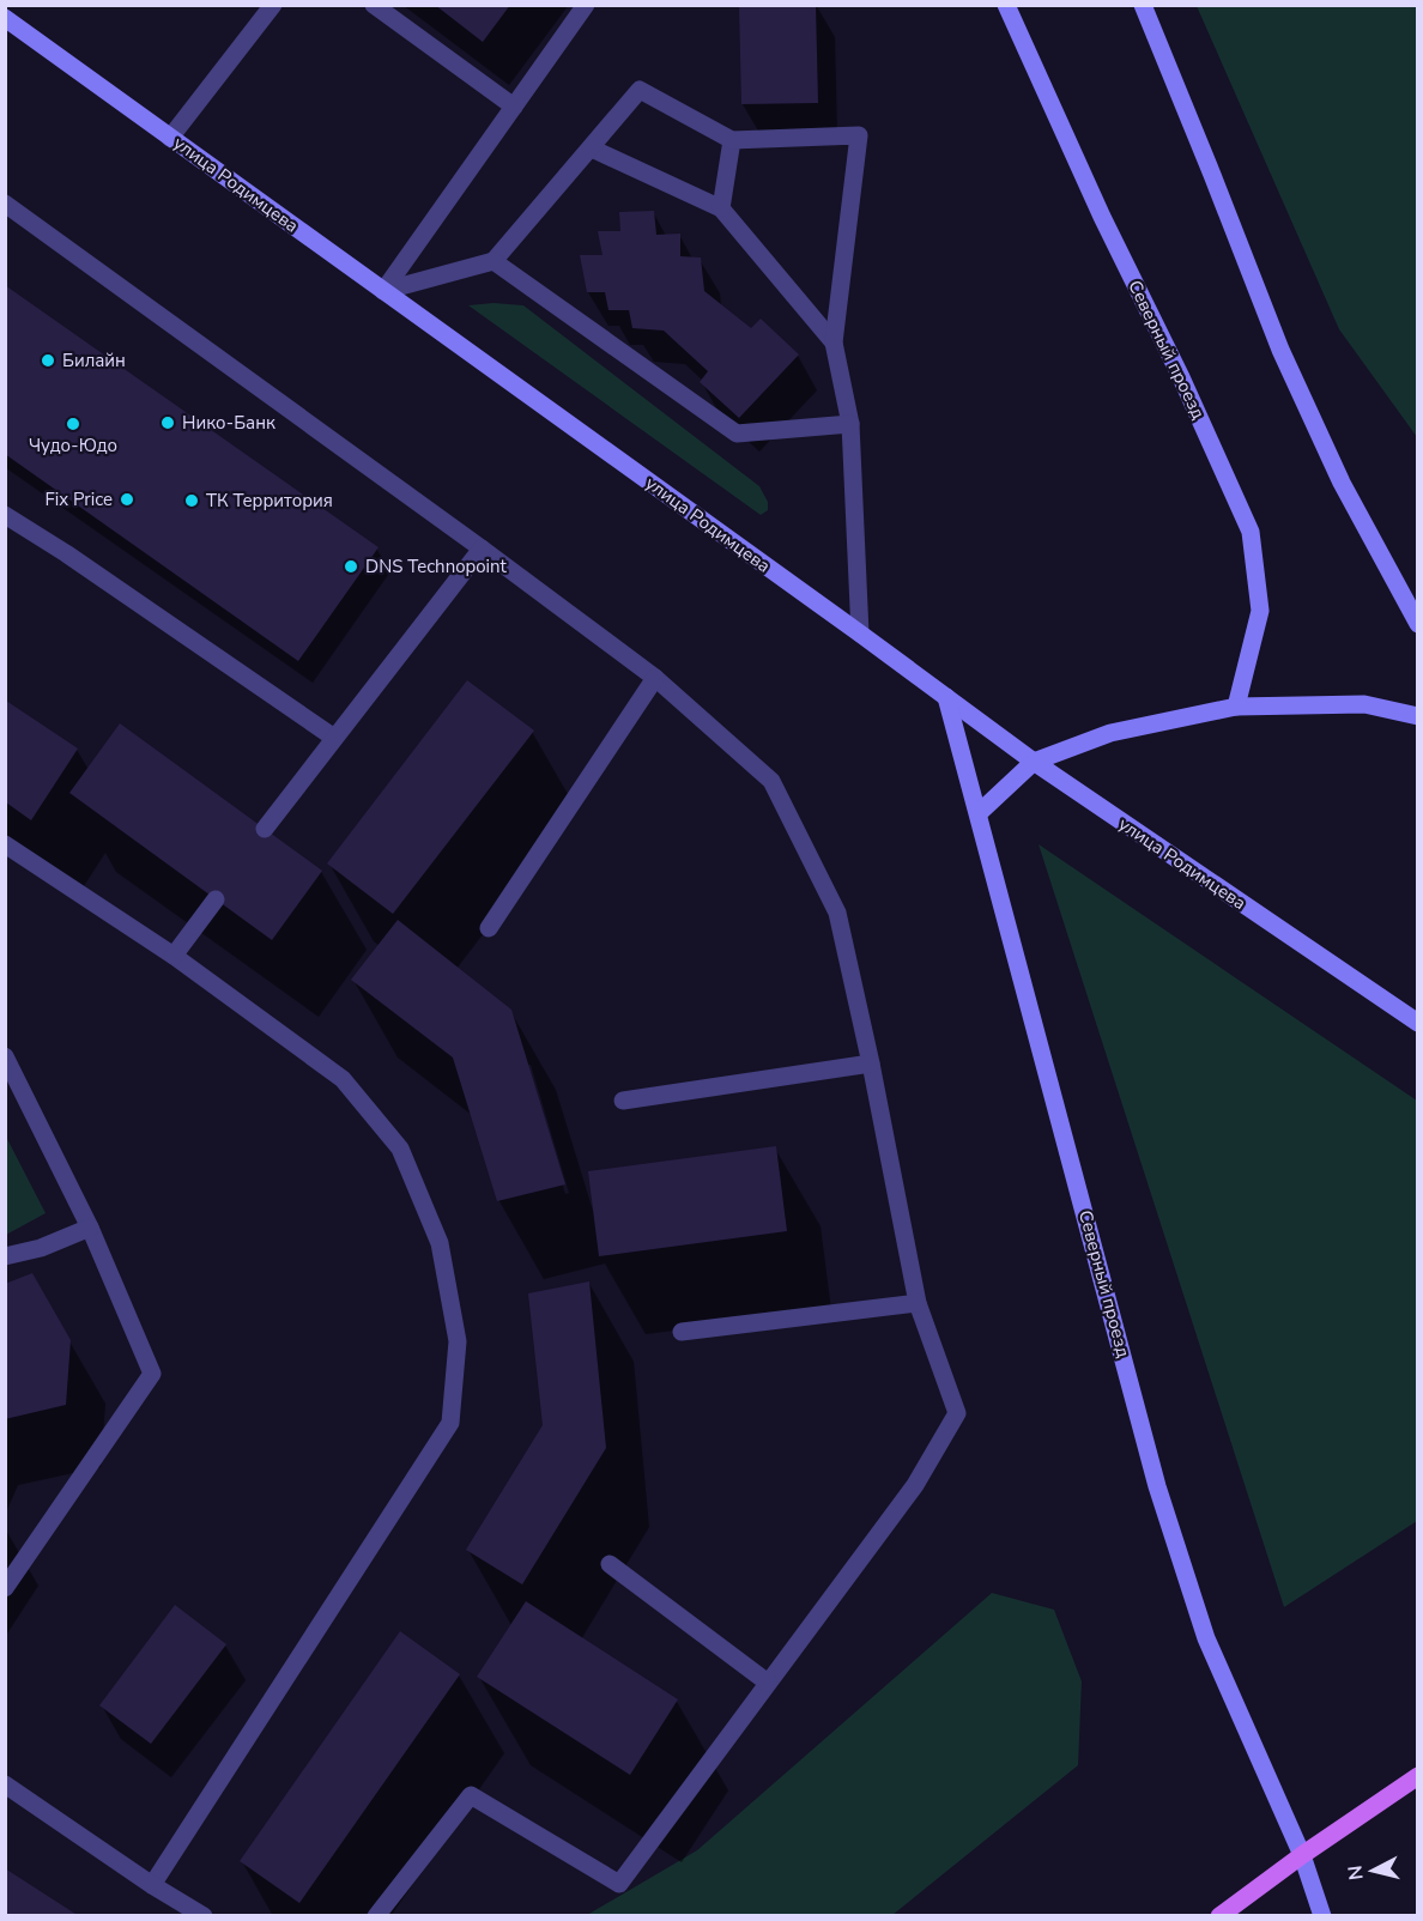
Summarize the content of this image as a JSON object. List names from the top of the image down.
{
  "streets": {
    "main road": ["улица Родимцева", "Северный проезд"]
  },
  "crossings": [
    ["улица Родимцева", "Северный проезд"]
  ],
  "places": [
    "Билайн",
    "Нико-Банк",
    "Чудо-Юдо",
    "Fix Price",
    "ТК Территория",
    "DNS Technopoint"
  ],
  "north": "left"
}
